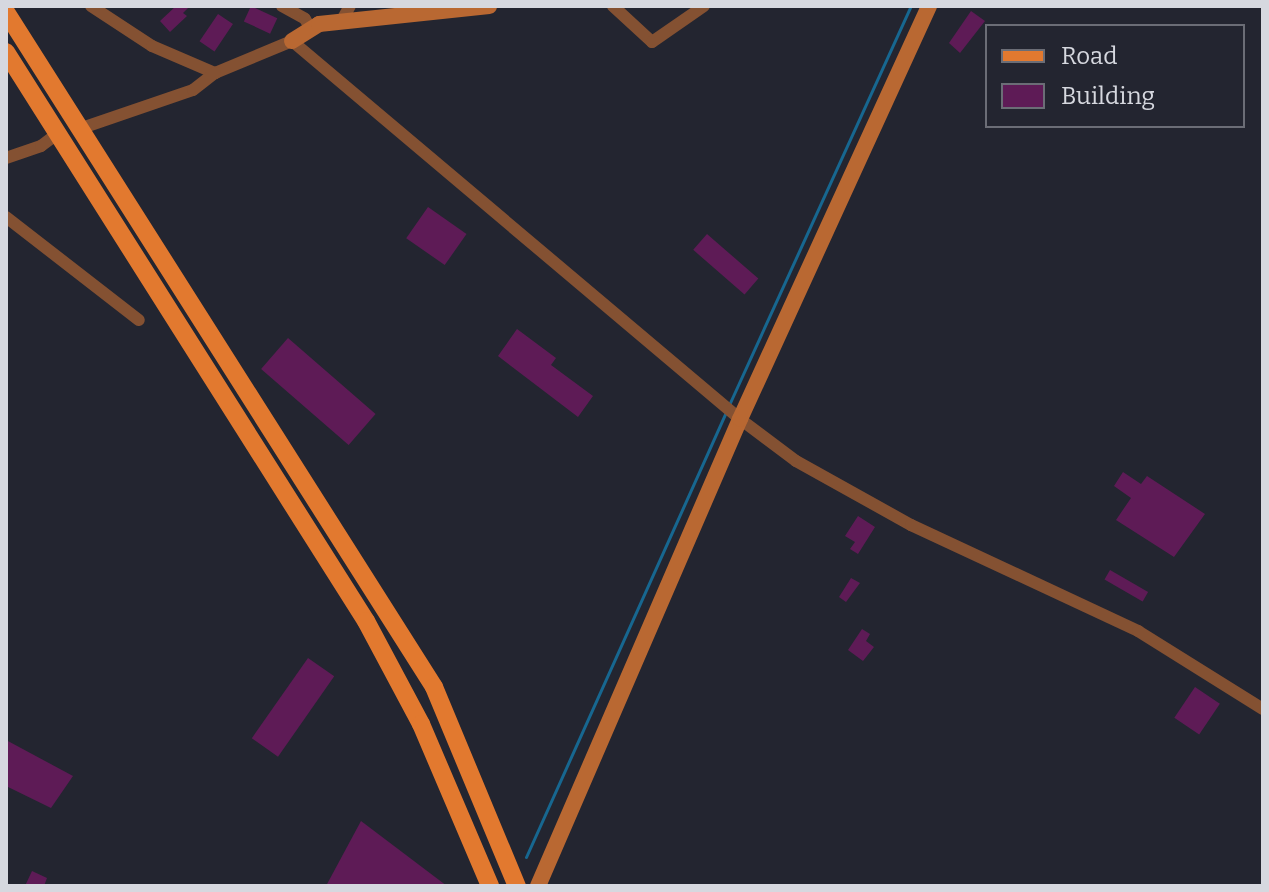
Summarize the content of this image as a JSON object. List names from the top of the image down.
{
  "legend": ["Road", "Building"]
}
